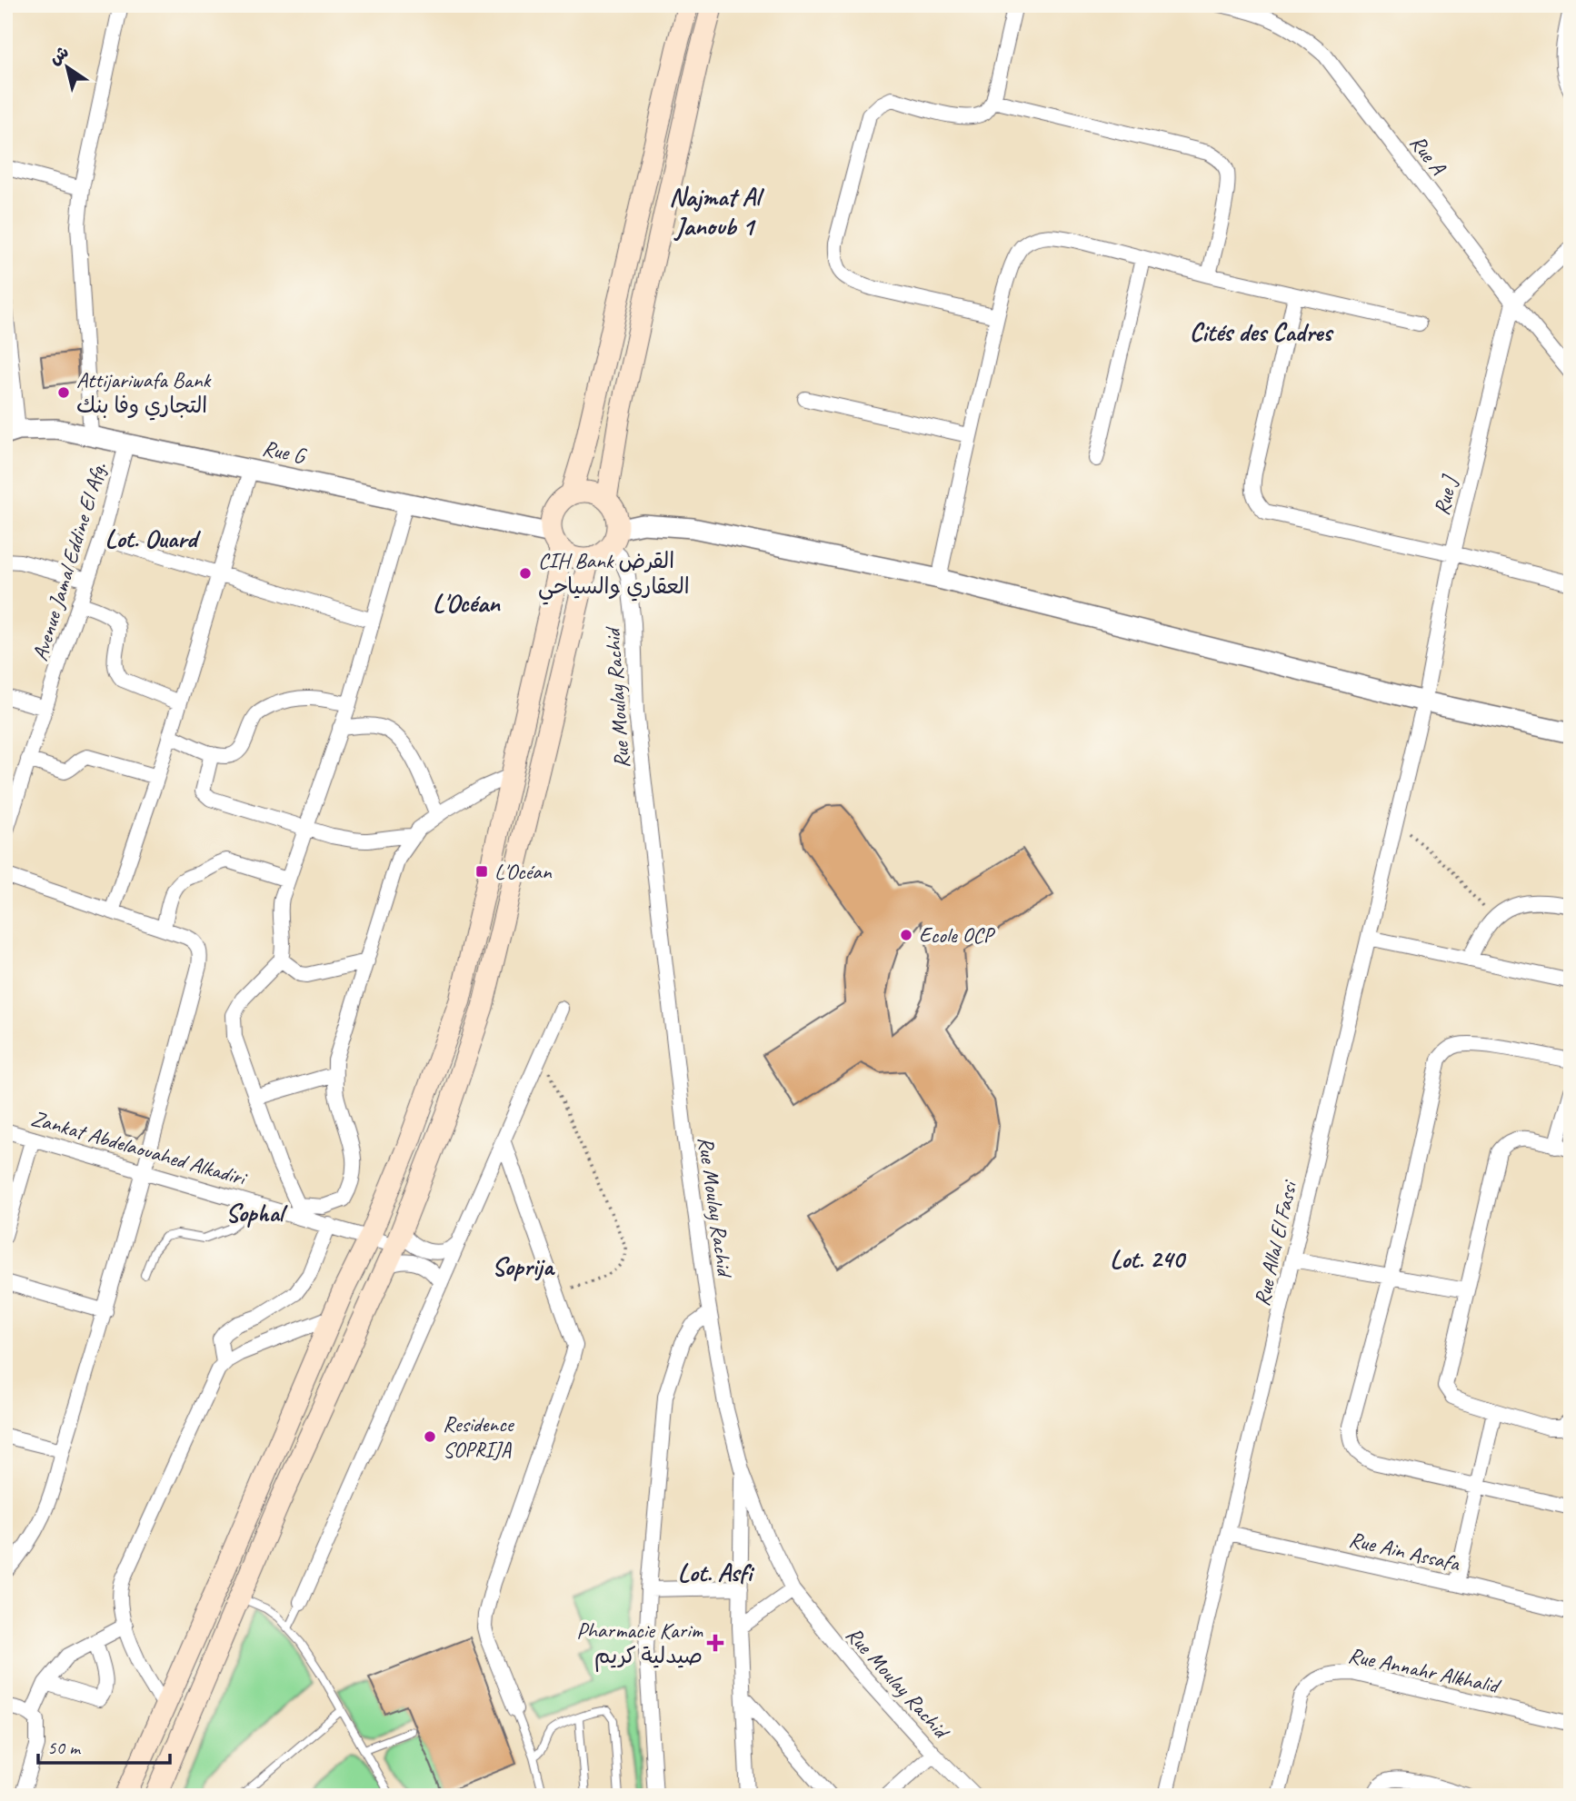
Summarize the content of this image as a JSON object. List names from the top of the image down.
{
  "streets": {
    "street": [
      "Rue A",
      "Rue G",
      "Rue J",
      "Avenue Jamal Eddine El Afg.",
      "Rue Moulay Rachid",
      "Zankat Abdelaouahed Alkadiri",
      "Rue Allal El Fassi",
      "Rue Ain Assafa",
      "Rue Annahr Alkhalid"
    ]
  },
  "crossings": [
    ["Rue A", "Rue J"],
    ["Rue G", "Avenue Jamal Eddine El Afg."],
    ["Rue G", "Rue Moulay Rachid"],
    ["Rue J", "Rue Allal El Fassi"],
    ["Rue Allal El Fassi", "Rue Ain Assafa"]
  ],
  "districts": [
    "Najmat Al Janoub 1",
    "Cités des Cadres",
    "Lot. Ouard",
    "L'Océan",
    "Sophal",
    "Lot. 240",
    "Soprija",
    "Lot. Asfi"
  ],
  "places": {
    "other": [
      "Attijariwafa Bank التجاري وفا بنك",
      "CIH Bank القرض العقاري والسياحي",
      "Ecole OCP",
      "Residence SOPRIJA"
    ],
    "transit": ["L'Océan"],
    "health": ["Pharmacie Karim صيدلية كريم"]
  },
  "scale_bar": "50 m",
  "north": "top left"
}
